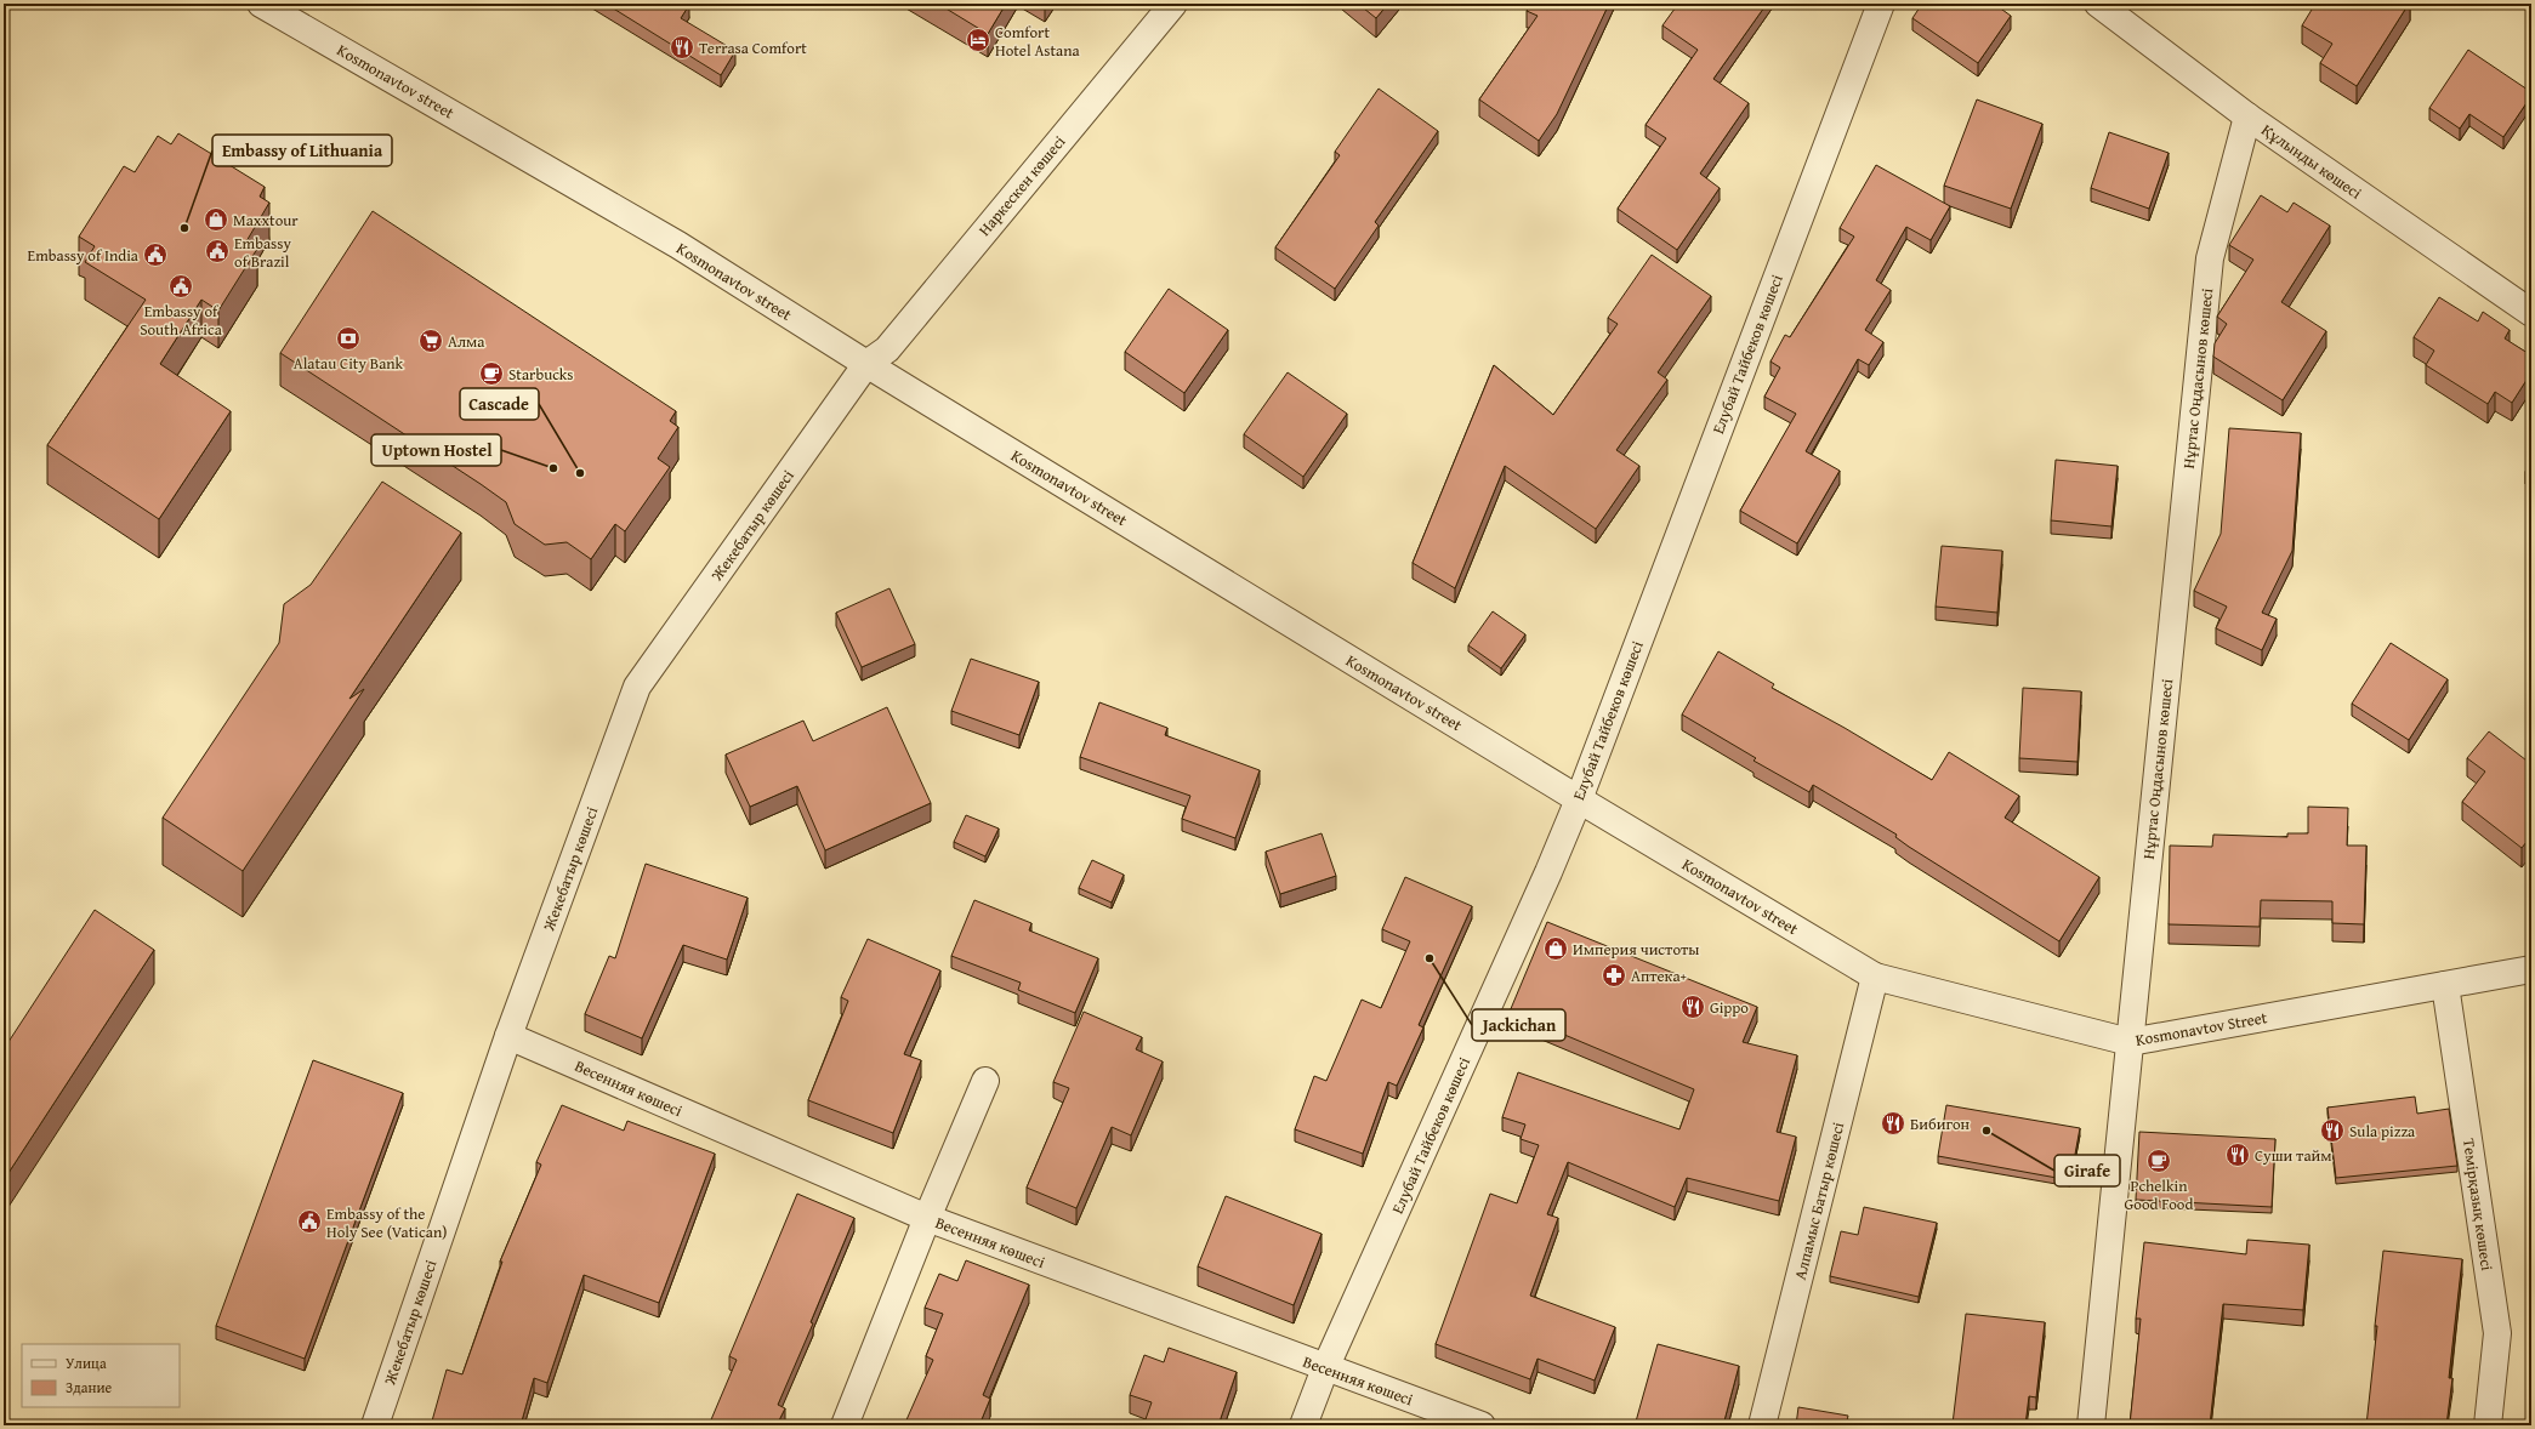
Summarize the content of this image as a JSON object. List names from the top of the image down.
{
  "streets": {
    "street": [
      "Kosmonavtov street",
      "Құлынды көшесі",
      "Наркескен көшесі",
      "Елубай Тайбеков көшесі",
      "Нұртас Оңдасынов көшесі",
      "Жекебатыр көшесі",
      "Kosmonavtov Street",
      "Весенняя көшесі",
      "Алпамыс Батыр көшесі",
      "Темірқазық көшесі"
    ]
  },
  "crossings": [
    ["Kosmonavtov street", "Наркескен көшесі"],
    ["Kosmonavtov street", "Елубай Тайбеков көшесі"],
    ["Kosmonavtov street", "Жекебатыр көшесі"],
    ["Kosmonavtov street", "Kosmonavtov Street"],
    ["Kosmonavtov street", "Алпамыс Батыр көшесі"],
    ["Құлынды көшесі", "Нұртас Оңдасынов көшесі"],
    ["Наркескен көшесі", "Жекебатыр көшесі"],
    ["Елубай Тайбеков көшесі", "Весенняя көшесі"],
    ["Нұртас Оңдасынов көшесі", "Kosmonavtov Street"],
    ["Жекебатыр көшесі", "Весенняя көшесі"],
    ["Kosmonavtov Street", "Алпамыс Батыр көшесі"],
    ["Kosmonavtov Street", "Темірқазық көшесі"]
  ],
  "places": {
    "hotel": ["Comfort Hotel Astana"],
    "restaurant": [
      "Terrasa Comfort",
      "Gippo",
      "Бибигон",
      "Sula pizza",
      "Суши тайм"
    ],
    "shop": ["Maxxtour", "Империя чистоты"],
    "other": [
      "Embassy of Lithuania",
      "Uptown Hostel",
      "Cascade",
      "Jackichan",
      "Girafe"
    ],
    "public building": [
      "Embassy of Brazil",
      "Embassy of India",
      "Embassy of South Africa",
      "Embassy of the Holy See (Vatican)"
    ],
    "bank": ["Alatau City Bank"],
    "supermarket": ["Алма"],
    "cafe": ["Starbucks", "Pchelkin Good Food"],
    "pharmacy": ["Аптека+"]
  },
  "legend": ["Улица", "Здание"]
}
